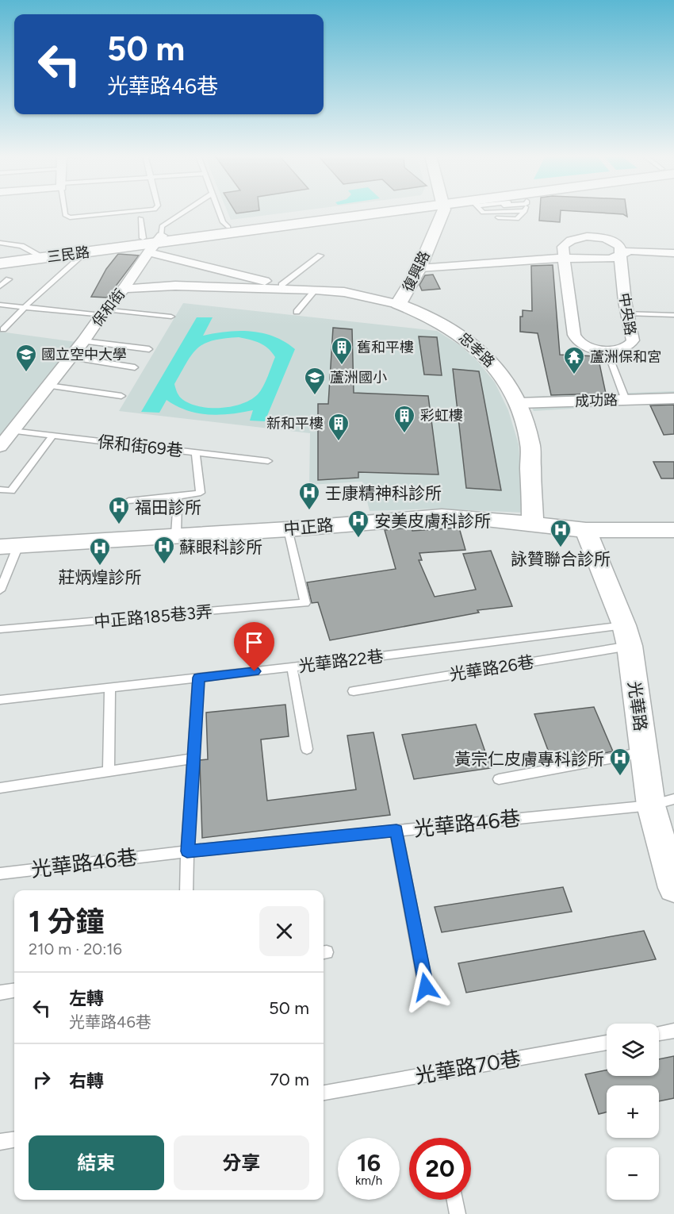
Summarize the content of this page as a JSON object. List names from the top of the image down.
{
  "streets": {
    "main road": ["三民路"],
    "street": [
      "復興路",
      "保和街",
      "中央路",
      "忠孝路",
      "成功路",
      "中正路",
      "光華路"
    ],
    "lane": [
      "保和街69巷",
      "中正路185巷3弄",
      "光華路22巷",
      "光華路26巷",
      "光華路46巷",
      "光華路70巷"
    ]
  },
  "crossings": [
    ["三民路", "保和街"],
    ["三民路", "忠孝路"],
    ["復興路", "忠孝路"],
    ["保和街", "忠孝路"],
    ["保和街", "保和街69巷"],
    ["忠孝路", "成功路"],
    ["忠孝路", "中正路"],
    ["中正路", "中正路185巷3弄"],
    ["中正路", "光華路"],
    ["光華路22巷", "光華路26巷"],
    ["光華路22巷", "光華路"],
    ["光華路26巷", "光華路"],
    ["光華路", "光華路46巷"]
  ],
  "places": {
    "building": ["舊和平樓", "彩虹樓", "新和平樓"],
    "school or university": ["國立空中大學", "蘆洲國小"],
    "temple": ["蘆洲保和宮"],
    "hospital": [
      "壬康精神科診所",
      "福田診所",
      "安美皮膚科診所",
      "詠贊聯合診所",
      "蘇眼科診所",
      "莊炳煌診所",
      "黃宗仁皮膚專科診所"
    ]
  },
  "page": {
    "turn": ["50 m", "光華路46巷"],
    "heading": ["1 分鐘", "210 m · 20:16"],
    "list": [
      {
        "name": "左轉",
        "note": "光華路46巷",
        "value": "50 m"
      },
      {
        "name": "右轉",
        "value": "70 m"
      }
    ],
    "map_buttons": ["+", "−"],
    "buttons": ["結束", "分享"],
    "speed": "16 km/h",
    "limit": "20"
  }
}
